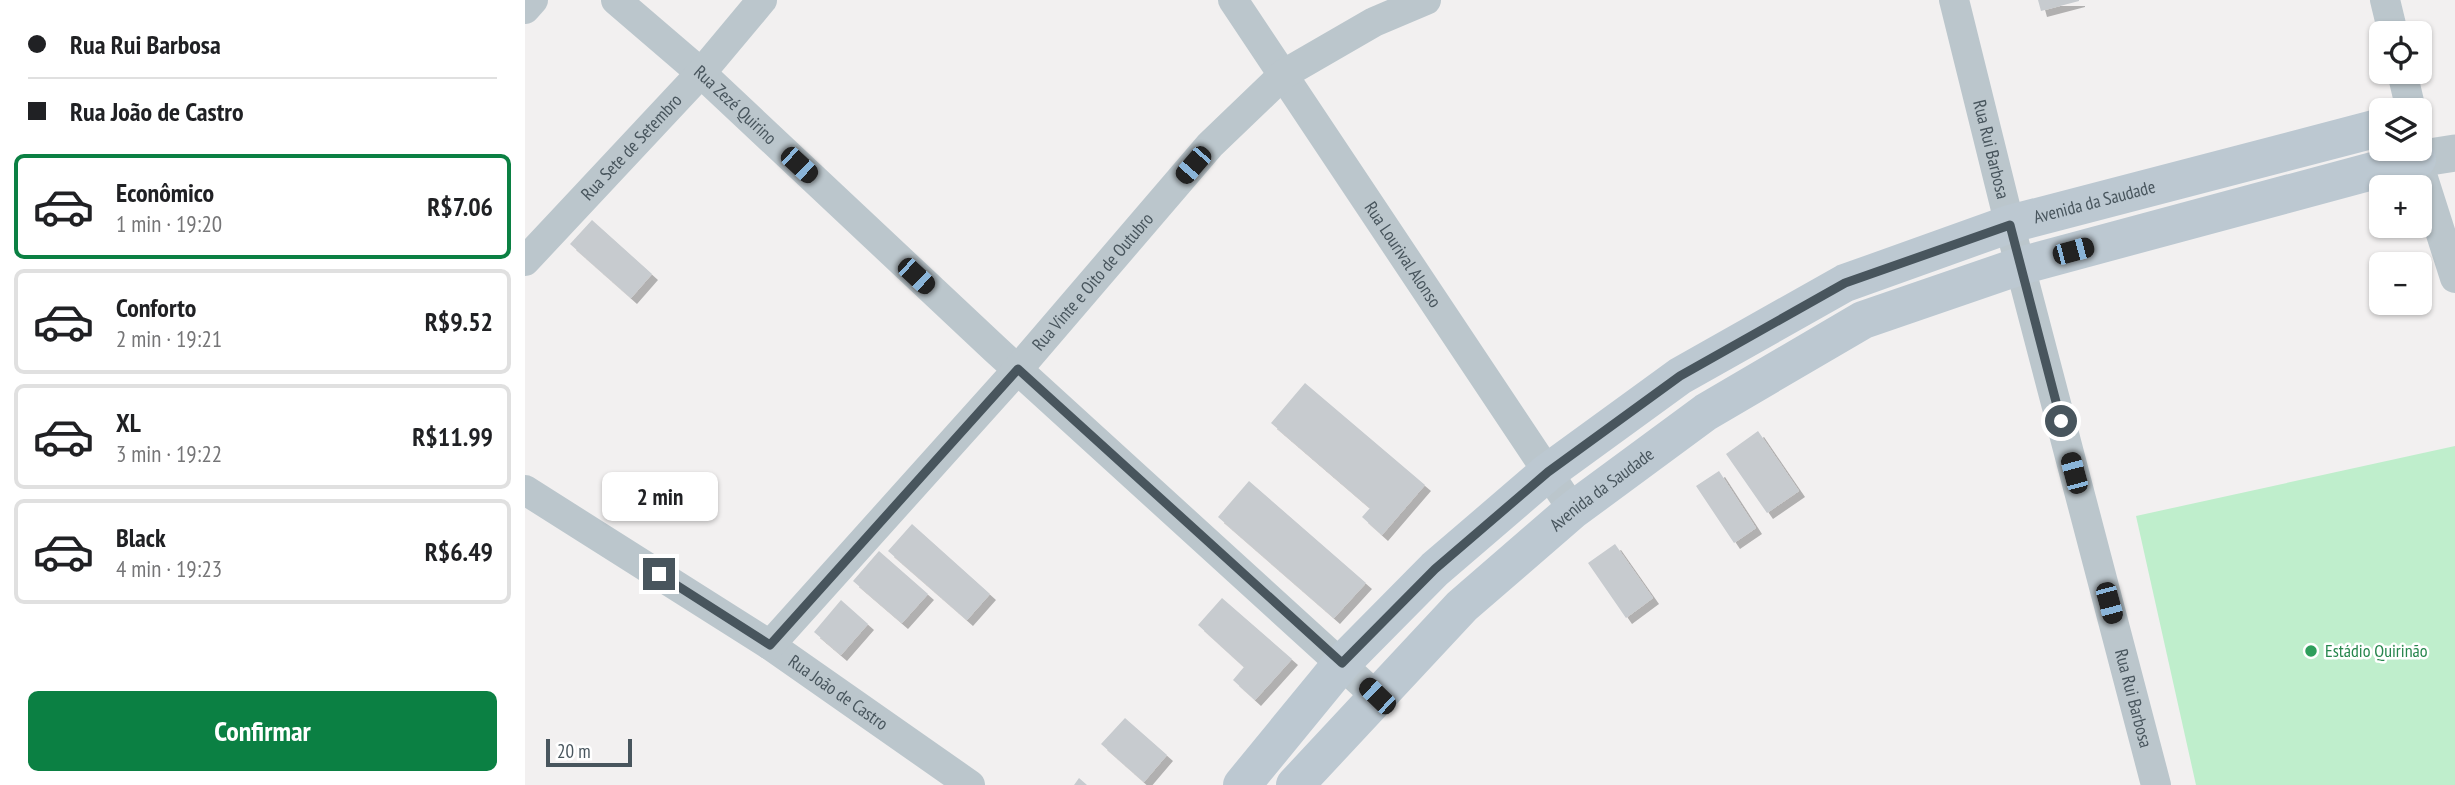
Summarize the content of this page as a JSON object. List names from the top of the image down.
{
  "streets": {
    "main road": ["Avenida da Saudade"],
    "street": [
      "Rua Zezé Quirino",
      "Rua Sete de Setembro",
      "Rua Rui Barbosa",
      "Rua Lourival Alonso",
      "Rua Vinte e Oito de Outubro",
      "Rua João de Castro"
    ]
  },
  "crossings": [
    ["Rua Zezé Quirino", "Rua Sete de Setembro"],
    ["Rua Zezé Quirino", "Avenida da Saudade"],
    ["Rua Zezé Quirino", "Rua Vinte e Oito de Outubro"],
    ["Rua Rui Barbosa", "Avenida da Saudade"],
    ["Avenida da Saudade", "Rua Lourival Alonso"],
    ["Rua Lourival Alonso", "Rua Vinte e Oito de Outubro"],
    ["Rua Vinte e Oito de Outubro", "Rua João de Castro"]
  ],
  "places": ["Estádio Quirinão"],
  "scale_bar": "20 m",
  "page": {
    "banner": ["Rua Rui Barbosa", "Rua João de Castro"],
    "map_buttons": ["+", "−"],
    "list": [
      {
        "name": "Econômico",
        "note": "1 min · 19:20",
        "value": "R$7.06"
      },
      {
        "name": "Conforto",
        "note": "2 min · 19:21",
        "value": "R$9.52"
      },
      {
        "name": "XL",
        "note": "3 min · 19:22",
        "value": "R$11.99"
      },
      {
        "name": "Black",
        "note": "4 min · 19:23",
        "value": "R$6.49"
      }
    ],
    "bubble": "2 min",
    "buttons": "Confirmar",
    "scale": "20 m"
  }
}
